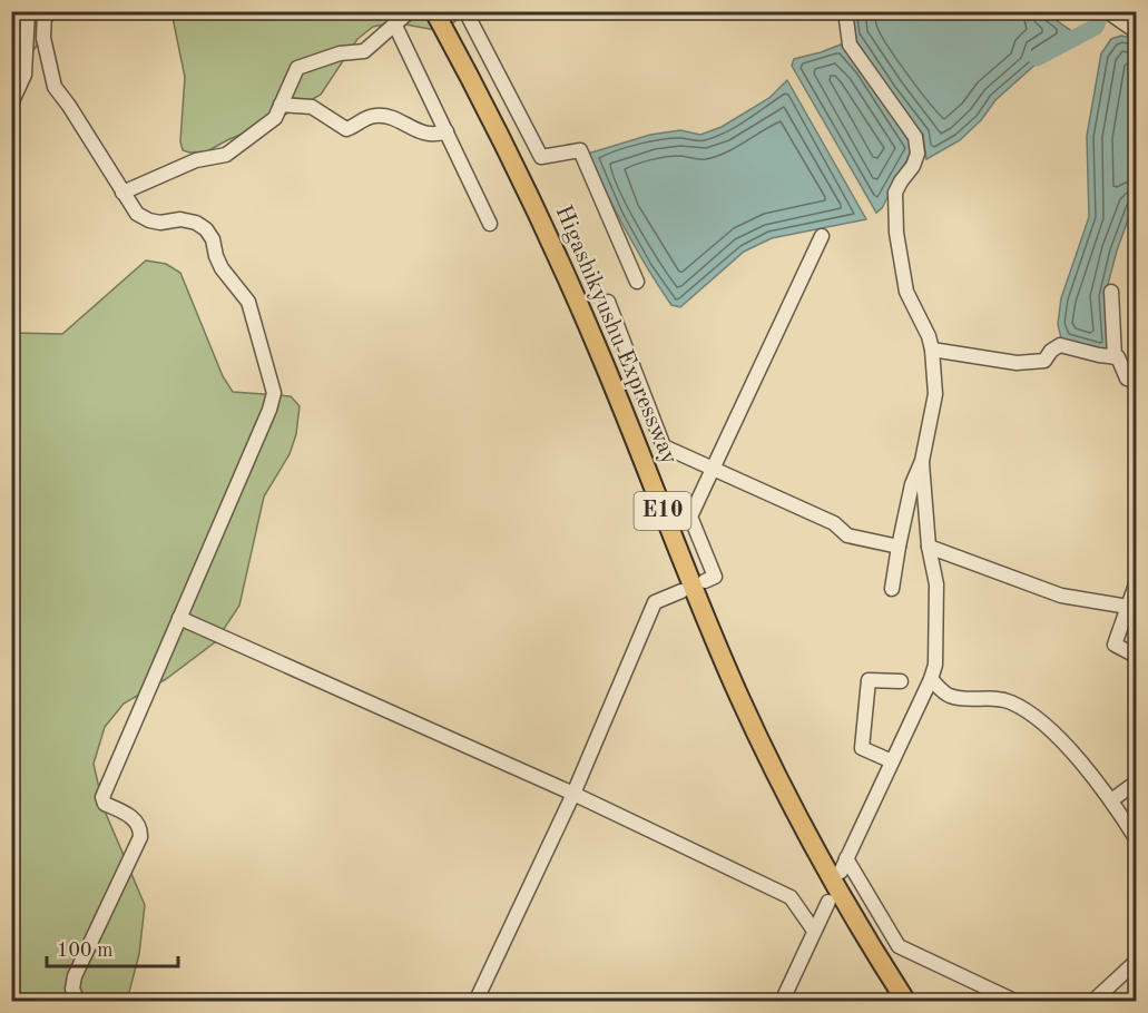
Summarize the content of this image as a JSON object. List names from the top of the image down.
{
  "streets": {
    "highway": ["Higashikyushu Expressway", "E10"]
  },
  "scale_bar": "100 m"
}
